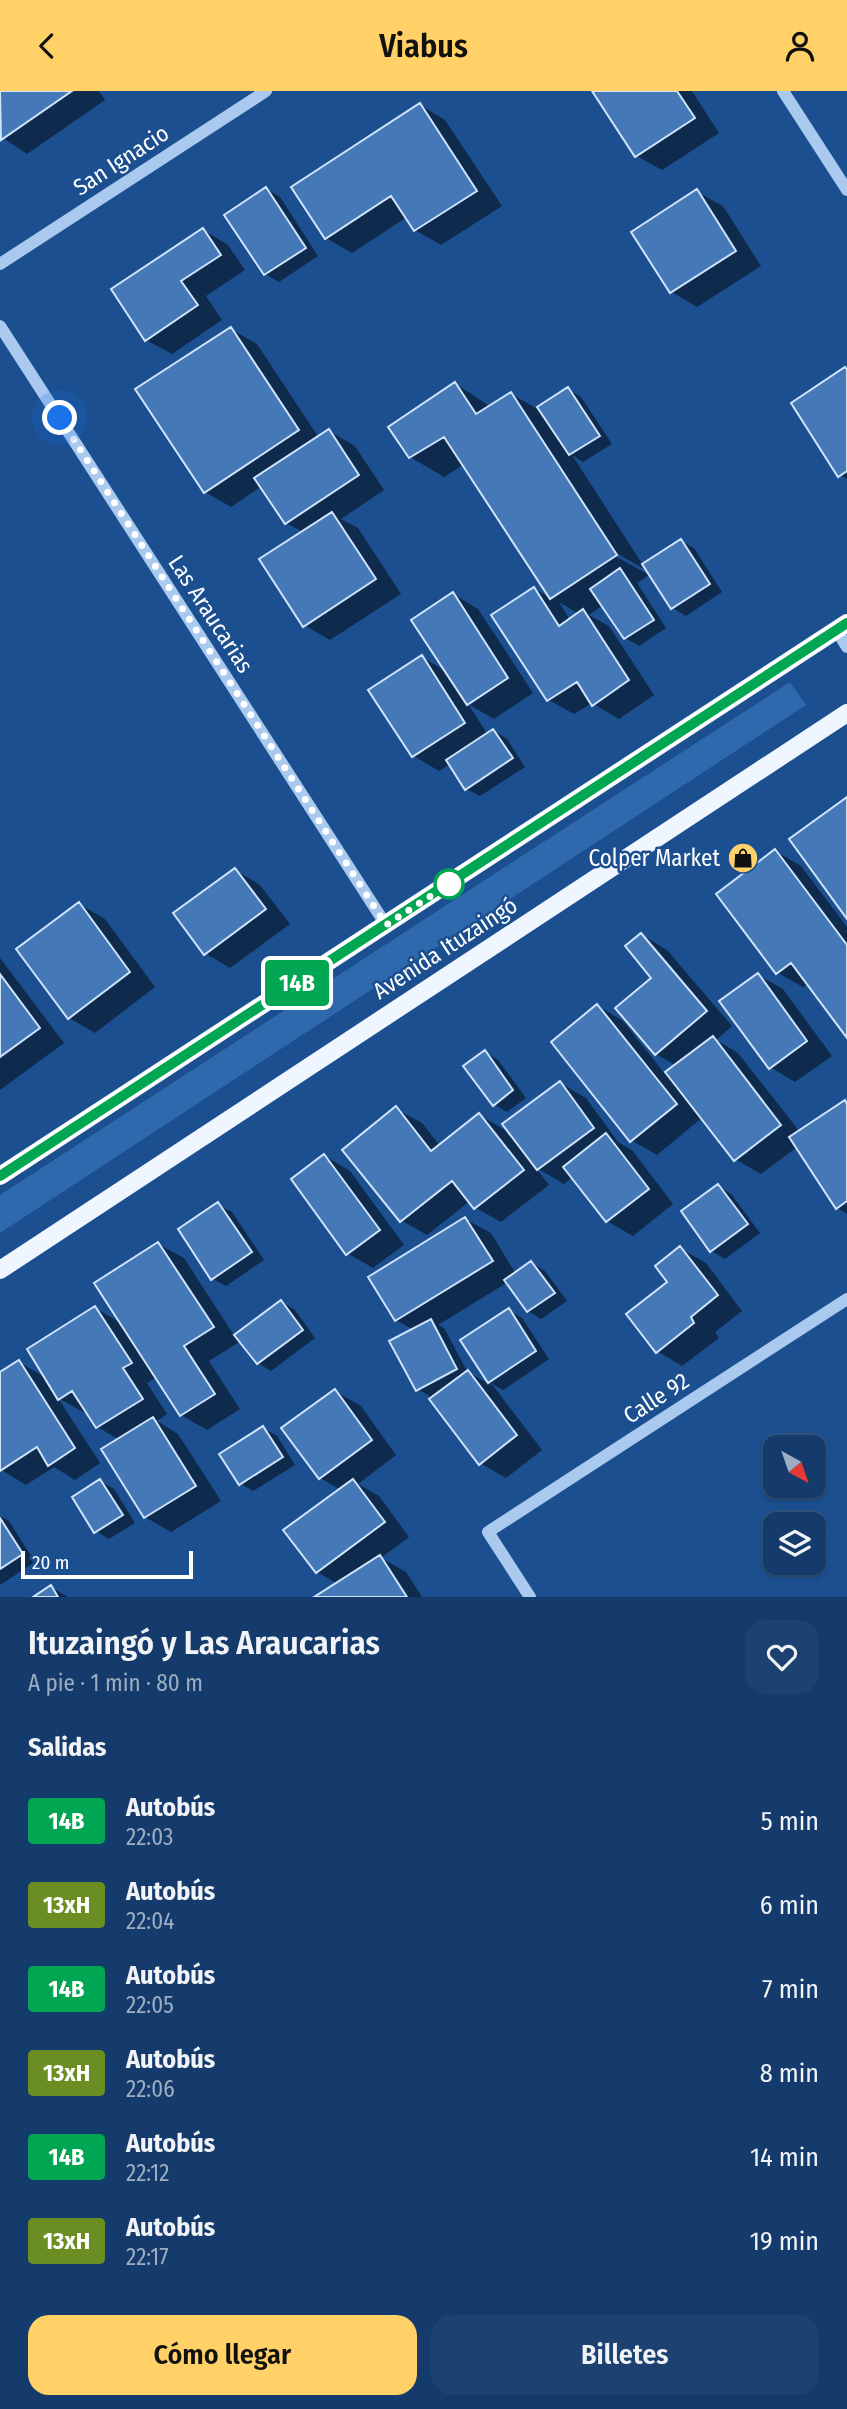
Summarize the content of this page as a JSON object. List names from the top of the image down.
{
  "streets": {
    "main road": ["Avenida Ituzaingó"],
    "street": ["San Ignacio", "Las Araucarias", "Calle 92"]
  },
  "places": {
    "shop": ["Colper Market"]
  },
  "lines": ["bus line 14B"],
  "scale_bar": "20 m",
  "north": "bottom right",
  "page": {
    "header": "Viabus",
    "on_map": "14B",
    "scale": "20 m",
    "heading": [
      ["Ituzaingó y Las Araucarias", "A pie · 1 min · 80 m"],
      "Salidas"
    ],
    "list": [
      {
        "mark": "14B",
        "name": "Autobús",
        "note": "22:03",
        "value": "5 min"
      },
      {
        "mark": "13xH",
        "name": "Autobús",
        "note": "22:04",
        "value": "6 min"
      },
      {
        "mark": "14B",
        "name": "Autobús",
        "note": "22:05",
        "value": "7 min"
      },
      {
        "mark": "13xH",
        "name": "Autobús",
        "note": "22:06",
        "value": "8 min"
      },
      {
        "mark": "14B",
        "name": "Autobús",
        "note": "22:12",
        "value": "14 min"
      },
      {
        "mark": "13xH",
        "name": "Autobús",
        "note": "22:17",
        "value": "19 min"
      }
    ],
    "buttons": ["Cómo llegar", "Billetes"]
  }
}
